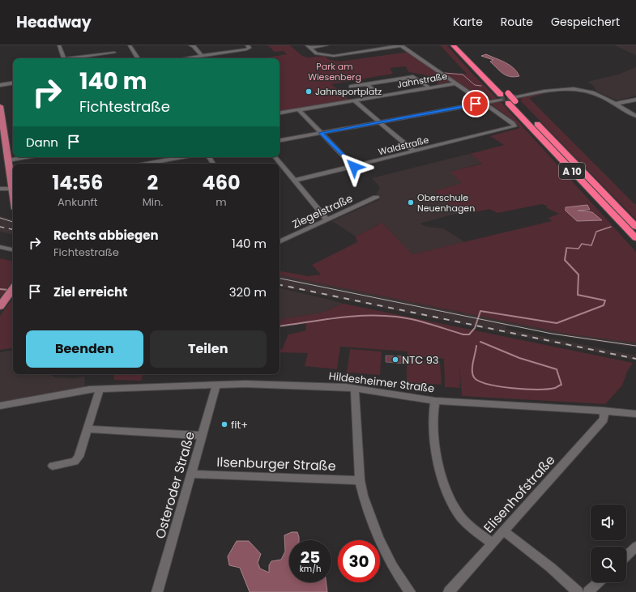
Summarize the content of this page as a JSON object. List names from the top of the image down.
{
  "streets": {
    "highway": ["A 10"],
    "street": [
      "Jahnstraße",
      "Waldstraße",
      "Ziegelstraße",
      "Hildesheimer Straße",
      "Ilsenburger Straße",
      "Osteroder Straße",
      "Elisenhofstraße"
    ]
  },
  "crossings": [
    ["Hildesheimer Straße", "Osteroder Straße"],
    ["Hildesheimer Straße", "Elisenhofstraße"],
    ["Ilsenburger Straße", "Osteroder Straße"]
  ],
  "parks": ["Park am Wiesenberg"],
  "places": [
    "Jahnsportplatz",
    "Oberschule Neuenhagen",
    "NTC 93",
    "fit+"
  ],
  "page": {
    "header": "Headway",
    "nav": ["Karte", "Route", "Gespeichert"],
    "turn": ["140 m", "Fichtestraße"],
    "then": "Dann",
    "eta": [
      "14:56",
      "Ankunft",
      "2",
      "Min.",
      "460",
      "m"
    ],
    "list": [
      {
        "name": "Rechts abbiegen",
        "note": "Fichtestraße",
        "value": "140 m"
      },
      {
        "name": "Ziel erreicht",
        "value": "320 m"
      }
    ],
    "buttons": ["Beenden", "Teilen"],
    "speed": "25 km/h",
    "limit": "30"
  }
}
